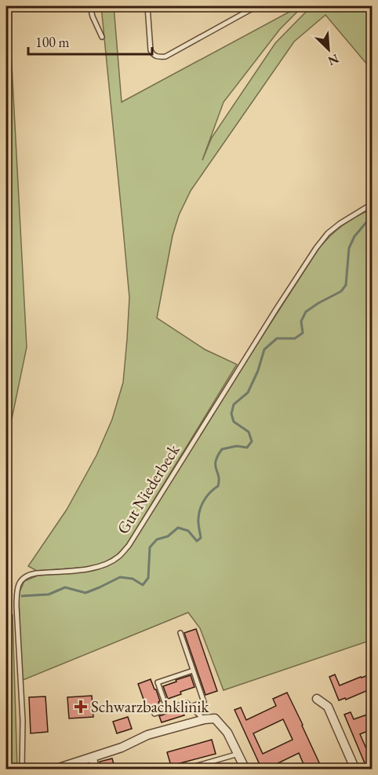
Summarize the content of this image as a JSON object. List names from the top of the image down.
{
  "streets": {
    "lane": ["Gut Niederbeck"]
  },
  "places": {
    "health": ["Schwarzbachklinik"]
  },
  "scale_bar": "100 m",
  "north": "bottom right"
}
